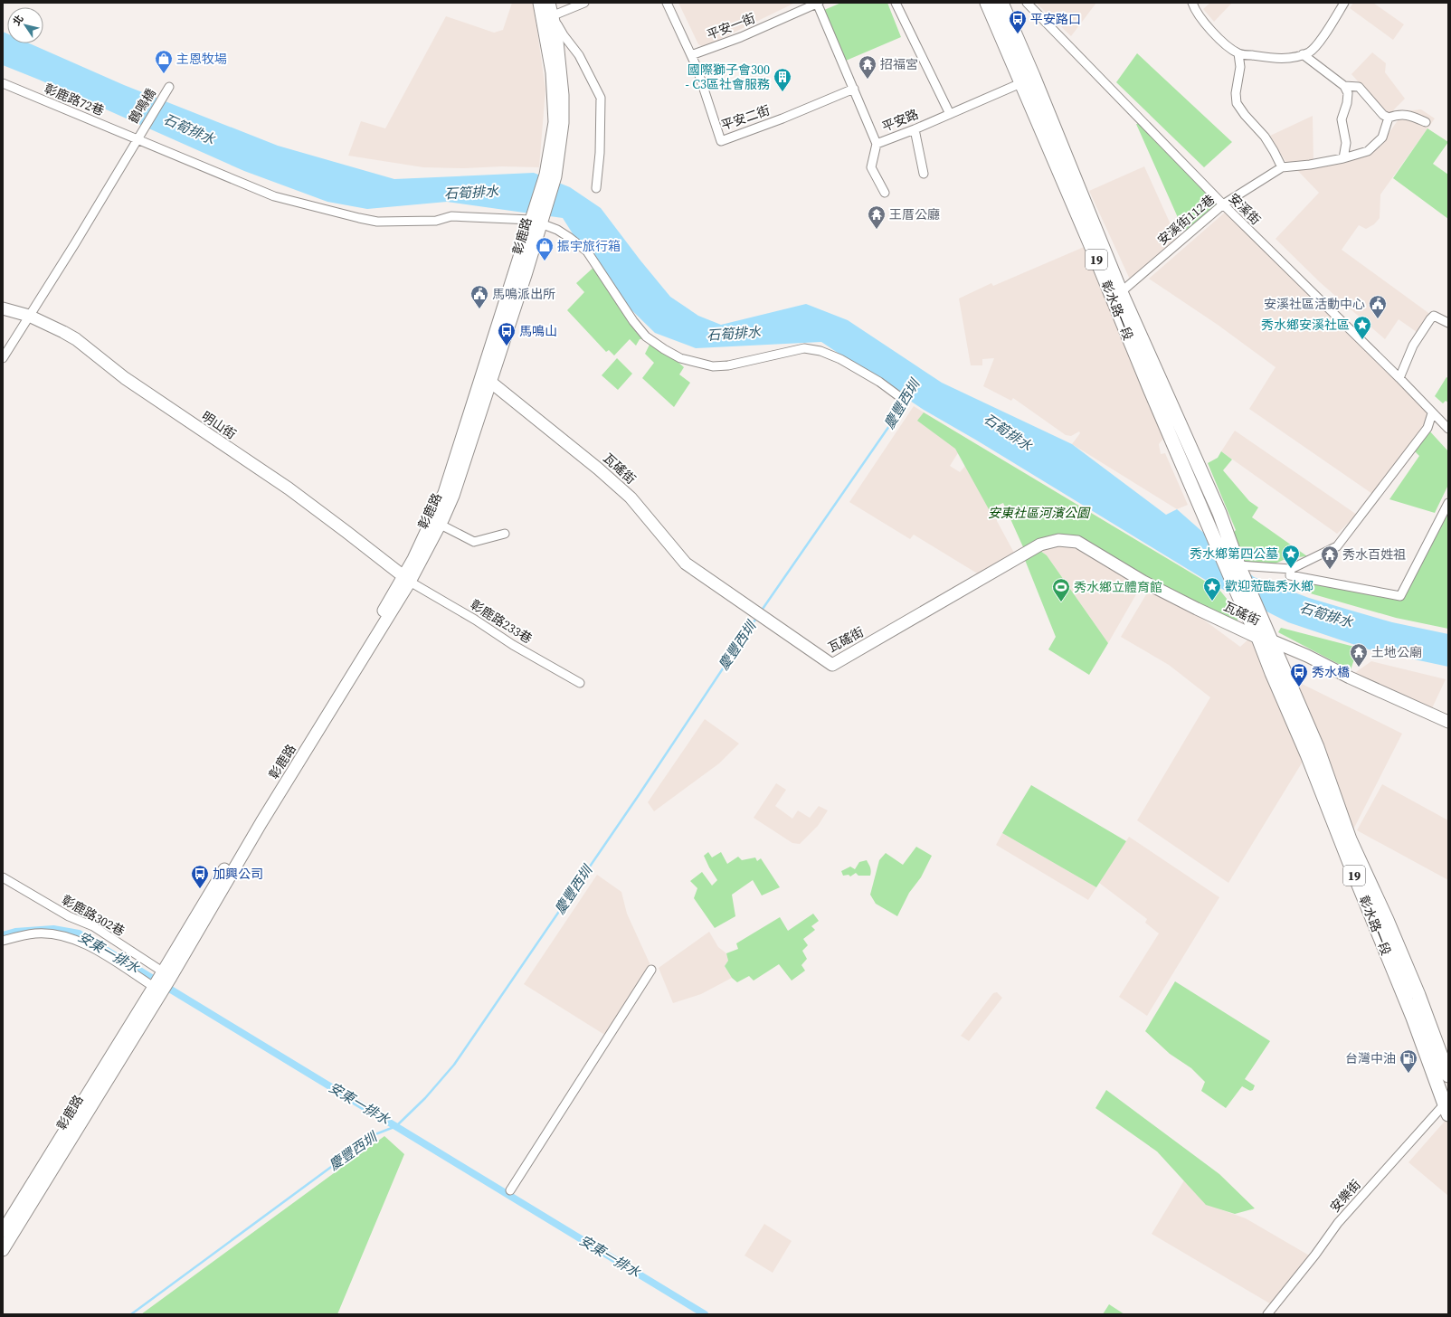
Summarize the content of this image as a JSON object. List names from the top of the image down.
{
  "streets": {
    "main road": [
      "彰鹿路",
      "19",
      "彰水路一段",
      "明山街",
      "瓦磘街"
    ],
    "street": [
      "平安一街",
      "彰鹿路72巷",
      "鶴鳴橋",
      "平安二街",
      "平安路",
      "安溪街",
      "安溪街112巷",
      "彰鹿路233巷",
      "彰鹿路302巷",
      "安樂街"
    ]
  },
  "crossings": [
    ["平安一街", "平安二街"],
    ["平安一街", "平安路"],
    ["彰鹿路72巷", "鶴鳴橋"],
    ["彰鹿路72巷", "彰鹿路"],
    ["鶴鳴橋", "明山街"],
    ["平安二街", "平安路"],
    ["平安路", "彰水路一段"],
    ["安溪街", "安溪街112巷"],
    ["安溪街112巷", "彰水路一段"],
    ["彰鹿路", "明山街"],
    ["彰鹿路", "瓦磘街"],
    ["彰鹿路", "彰鹿路233巷"],
    ["彰鹿路", "彰鹿路302巷"],
    ["彰水路一段", "瓦磘街"],
    ["彰水路一段", "安樂街"],
    ["明山街", "彰鹿路233巷"]
  ],
  "water": ["石筍排水", "慶豐西圳", "安東一排水"],
  "parks": ["安東社區河濱公園"],
  "places": {
    "bus stop": [
      "平安路口",
      "馬鳴山",
      "秀水橋",
      "加興公司"
    ],
    "shop": ["主恩牧場", "振宇旅行箱"],
    "temple": [
      "招福宮",
      "王厝公廳",
      "秀水百姓祖",
      "土地公廟"
    ],
    "building": ["國際獅子會300 - C3區社會服務"],
    "public building": ["馬鳴派出所", "安溪社區活動中心"],
    "place": ["秀水鄉安溪社區", "秀水鄉第四公墓", "歡迎蒞臨秀水鄉"],
    "sports": ["秀水鄉立體育館"],
    "fuel station": ["台灣中油"]
  },
  "north": "top left"
}
